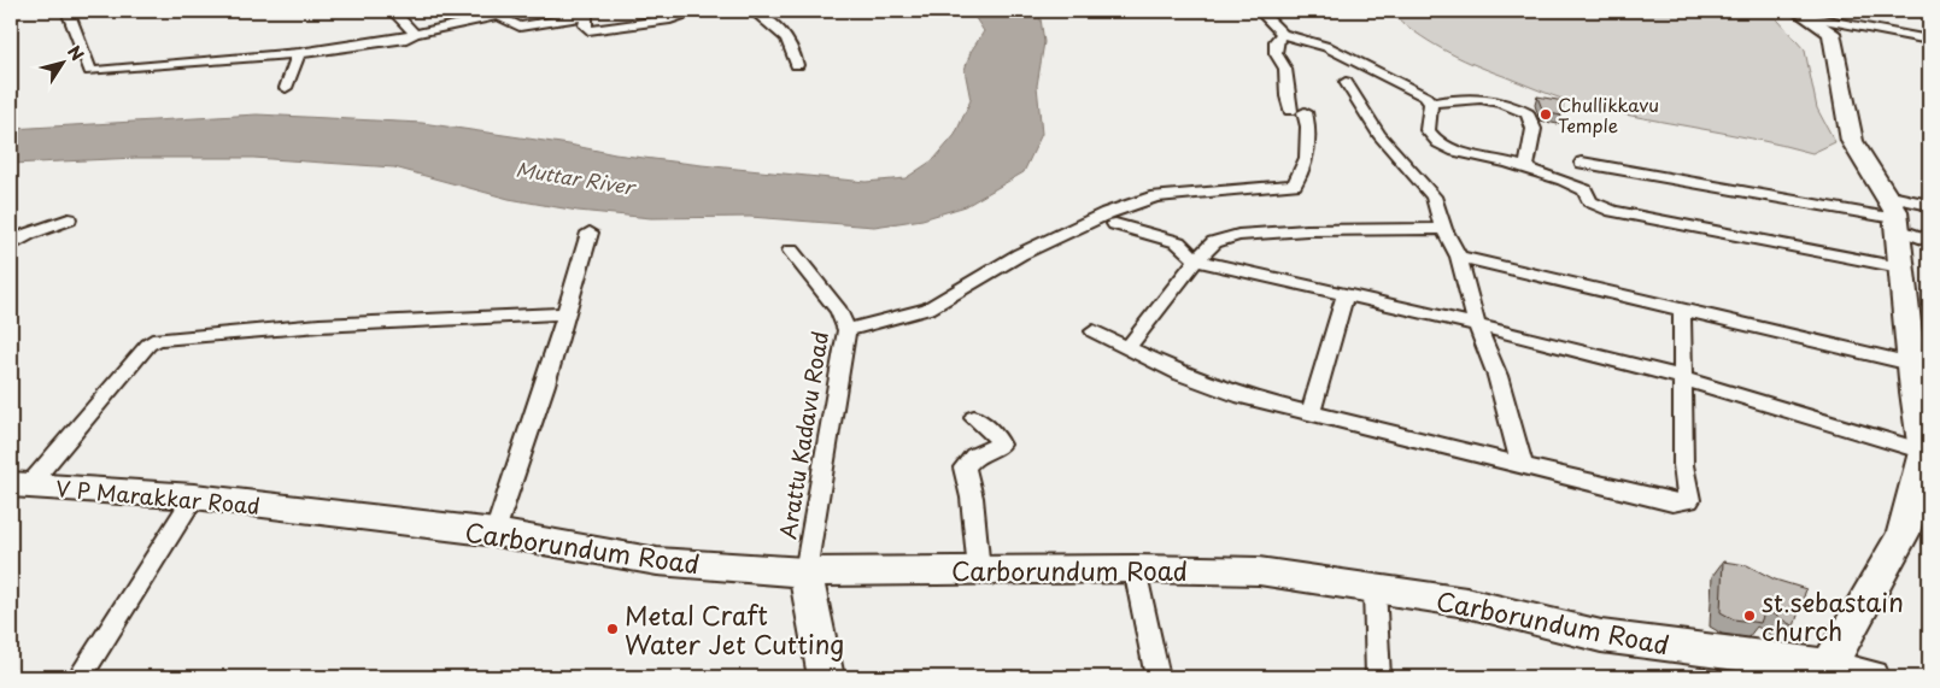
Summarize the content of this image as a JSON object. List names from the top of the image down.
{
  "streets": {
    "street": ["Arattu Kadavu Road", "V P Marakkar Road", "Carborundum Road"]
  },
  "crossings": [
    ["Arattu Kadavu Road", "Carborundum Road"],
    ["V P Marakkar Road", "Carborundum Road"]
  ],
  "water": ["Muttar River"],
  "places": ["Chullikkavu Temple", "st.sebastain church", "Metal Craft Water Jet Cutting"],
  "north": "top right"
}
